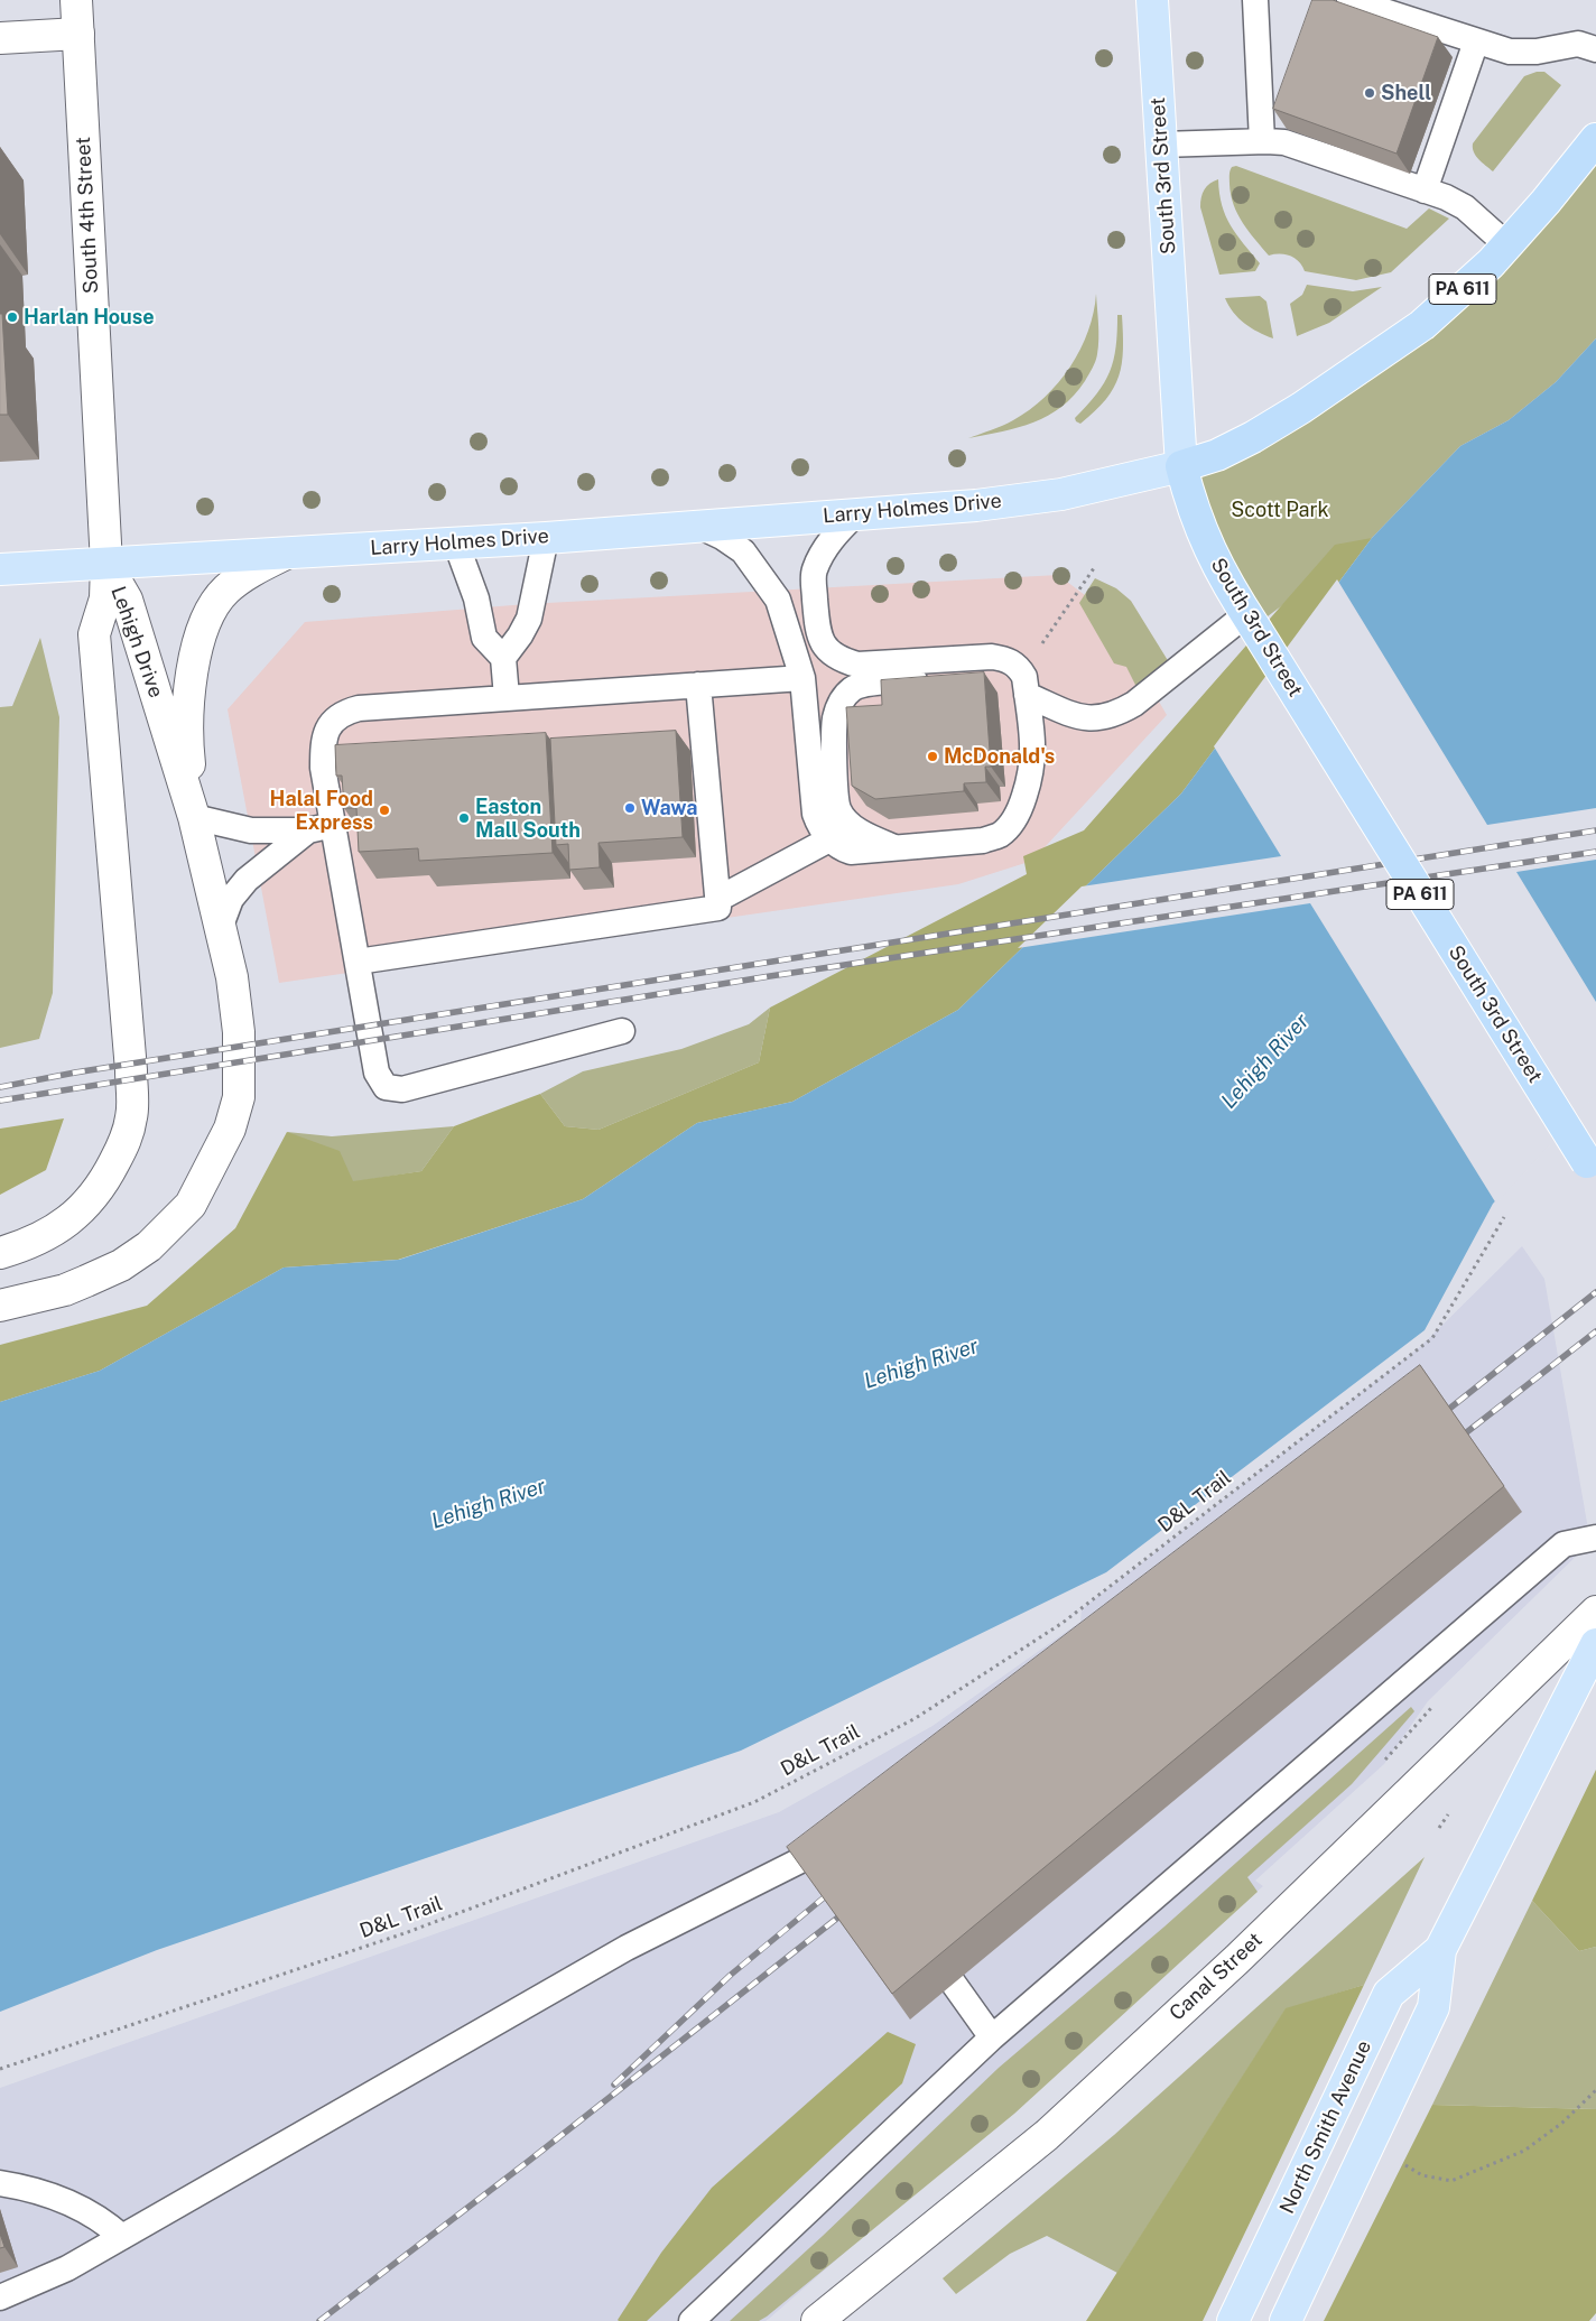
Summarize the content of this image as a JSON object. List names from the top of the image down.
{
  "streets": {
    "highway": ["South 3rd Street", "PA 611", "Larry Holmes Drive"],
    "main road": ["North Smith Avenue"],
    "street": ["South 4th Street", "Lehigh Drive", "Canal Street"],
    "path": ["D&L Trail"]
  },
  "crossings": [
    ["South 3rd Street", "Larry Holmes Drive"],
    ["South 4th Street", "Larry Holmes Drive"],
    ["South 4th Street", "Lehigh Drive"],
    ["Larry Holmes Drive", "Lehigh Drive"]
  ],
  "water": ["Lehigh River"],
  "parks": ["Scott Park"],
  "places": [
    "Shell",
    "Harlan House",
    "McDonald's",
    "Wawa",
    "Halal Food Express",
    "Easton Mall South"
  ]
}
